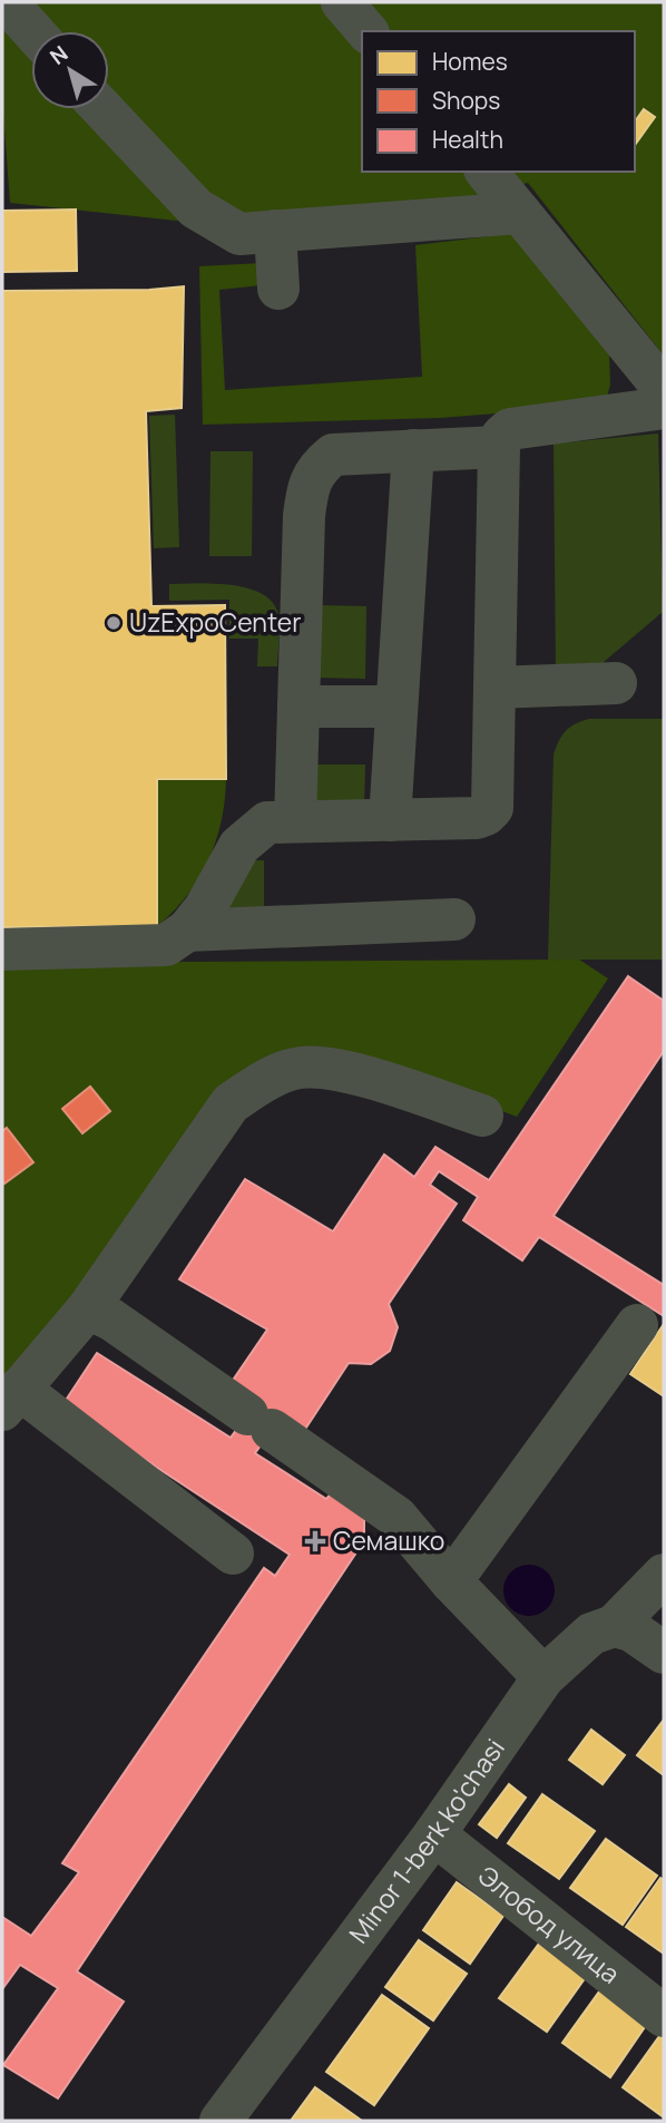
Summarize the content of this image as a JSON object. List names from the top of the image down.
{
  "streets": {
    "street": ["Minor 1-berk ko'chasi", "Элобод улица"]
  },
  "crossings": [
    ["Minor 1-berk ko'chasi", "Элобод улица"]
  ],
  "places": {
    "other": ["UzExpoCenter"],
    "health": ["Семашко"]
  },
  "legend": ["Homes", "Shops", "Health"],
  "north": "top left"
}
